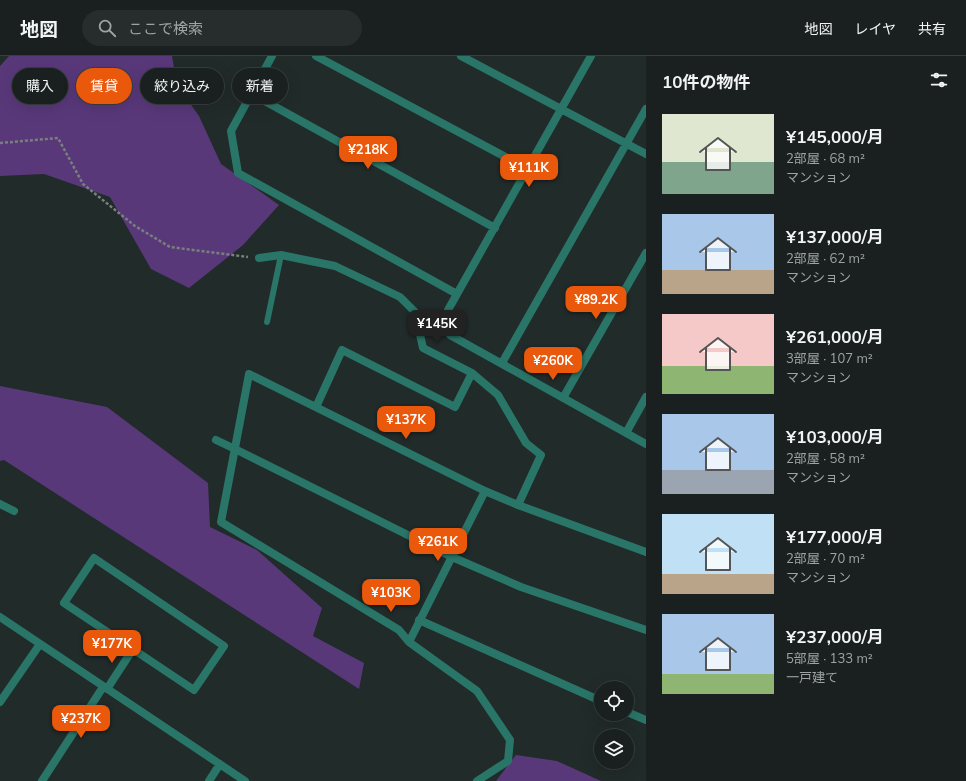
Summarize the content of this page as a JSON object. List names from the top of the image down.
{
  "page": {
    "header": "地図",
    "search": "ここで検索",
    "nav": ["地図", "レイヤ", "共有"],
    "heading": "10件の物件",
    "chip": [
      "購入",
      "賃貸",
      "絞り込み",
      "新着"
    ],
    "list": [
      {
        "name": "¥145,000/月",
        "note": "2部屋 · 68 m² · マンション"
      },
      {
        "name": "¥137,000/月",
        "note": "2部屋 · 62 m² · マンション"
      },
      {
        "name": "¥261,000/月",
        "note": "3部屋 · 107 m² · マンション"
      },
      {
        "name": "¥103,000/月",
        "note": "2部屋 · 58 m² · マンション"
      },
      {
        "name": "¥177,000/月",
        "note": "2部屋 · 70 m² · マンション"
      },
      {
        "name": "¥237,000/月",
        "note": "5部屋 · 133 m² · 一戸建て"
      }
    ],
    "price": [
      "¥218K",
      "¥111K",
      "¥89.2K",
      "¥145K",
      "¥260K",
      "¥137K",
      "¥261K",
      "¥103K",
      "¥177K",
      "¥237K"
    ]
  }
}
